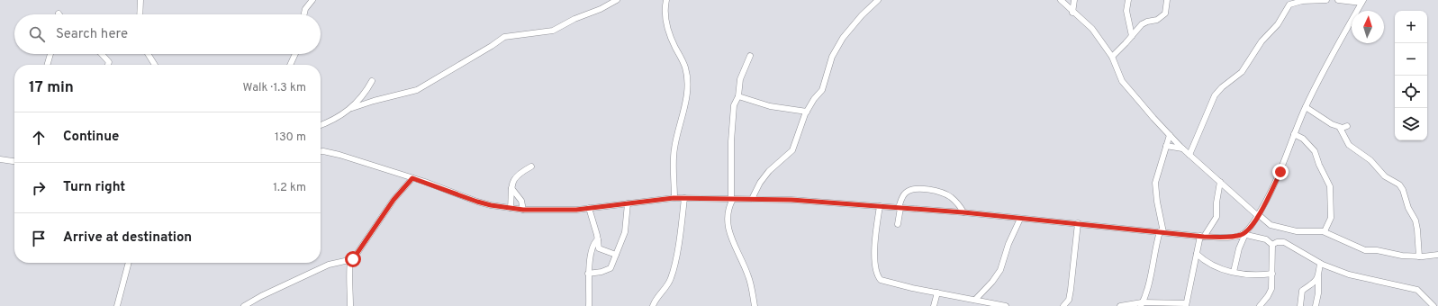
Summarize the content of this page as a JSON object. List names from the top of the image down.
{
  "north": "top",
  "page": {
    "map_buttons": ["+", "−"],
    "search": "Search here",
    "heading": ["17 min", "Walk · 1.3 km"],
    "list": [
      ["Continue", "130 m"],
      ["Turn right", "1.2 km"],
      "Arrive at destination"
    ]
  }
}
